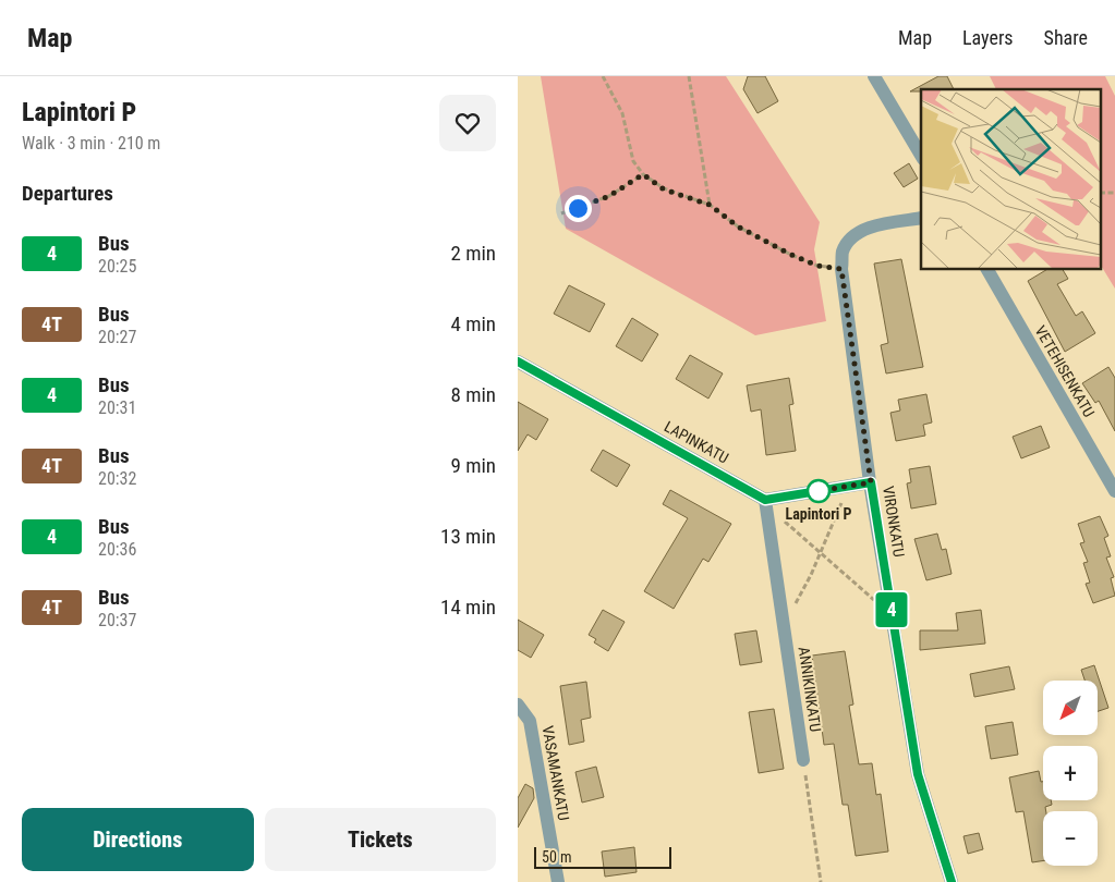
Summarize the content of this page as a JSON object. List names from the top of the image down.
{
  "streets": {
    "street": [
      "VETEHISENKATU",
      "LAPINKATU",
      "VIRONKATU",
      "ANNIKINKATU",
      "VASAMANKATU"
    ]
  },
  "crossings": [
    ["LAPINKATU", "ANNIKINKATU"]
  ],
  "places": ["Lapintori P"],
  "lines": ["bus line 4"],
  "scale_bar": "50 m",
  "north": "bottom left",
  "page": {
    "header": "Map",
    "nav": ["Map", "Layers", "Share"],
    "heading": [
      ["Lapintori P", "Walk · 3 min · 210 m"],
      "Departures"
    ],
    "on_map": "4",
    "list": [
      {
        "mark": "4",
        "name": "Bus",
        "note": "20:25",
        "value": "2 min"
      },
      {
        "mark": "4T",
        "name": "Bus",
        "note": "20:27",
        "value": "4 min"
      },
      {
        "mark": "4",
        "name": "Bus",
        "note": "20:31",
        "value": "8 min"
      },
      {
        "mark": "4T",
        "name": "Bus",
        "note": "20:32",
        "value": "9 min"
      },
      {
        "mark": "4",
        "name": "Bus",
        "note": "20:36",
        "value": "13 min"
      },
      {
        "mark": "4T",
        "name": "Bus",
        "note": "20:37",
        "value": "14 min"
      }
    ],
    "map_buttons": ["+", "−"],
    "buttons": ["Directions", "Tickets"],
    "scale": "50 m"
  }
}
